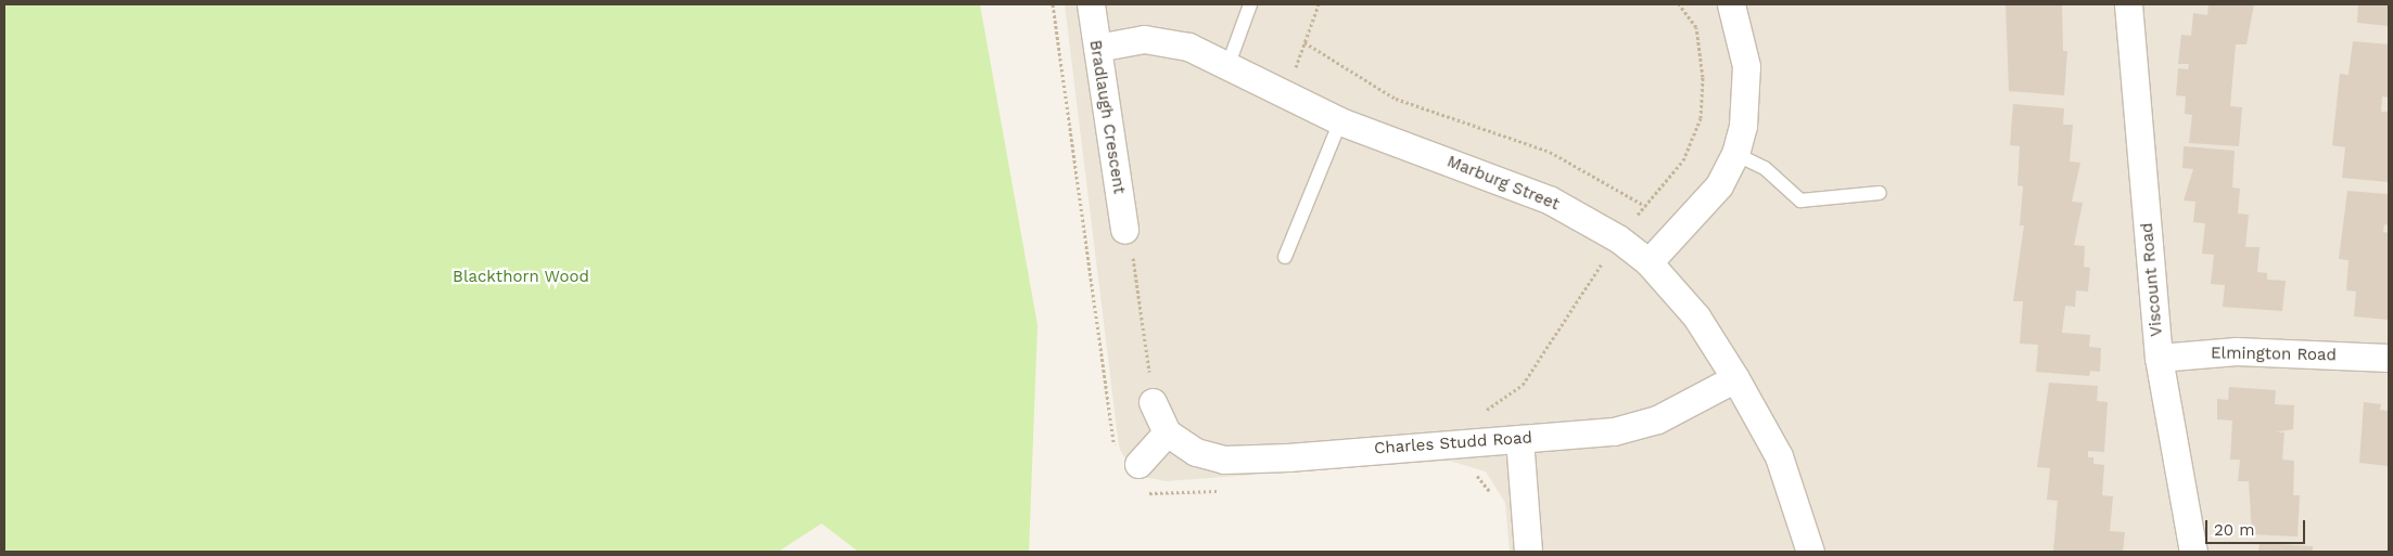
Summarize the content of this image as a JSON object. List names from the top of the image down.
{
  "streets": {
    "street": [
      "Bradlaugh Crescent",
      "Marburg Street",
      "Viscount Road",
      "Elmington Road",
      "Charles Studd Road"
    ]
  },
  "crossings": [
    ["Bradlaugh Crescent", "Marburg Street"],
    ["Marburg Street", "Charles Studd Road"],
    ["Viscount Road", "Elmington Road"]
  ],
  "parks": ["Blackthorn Wood"],
  "scale_bar": "20 m"
}
